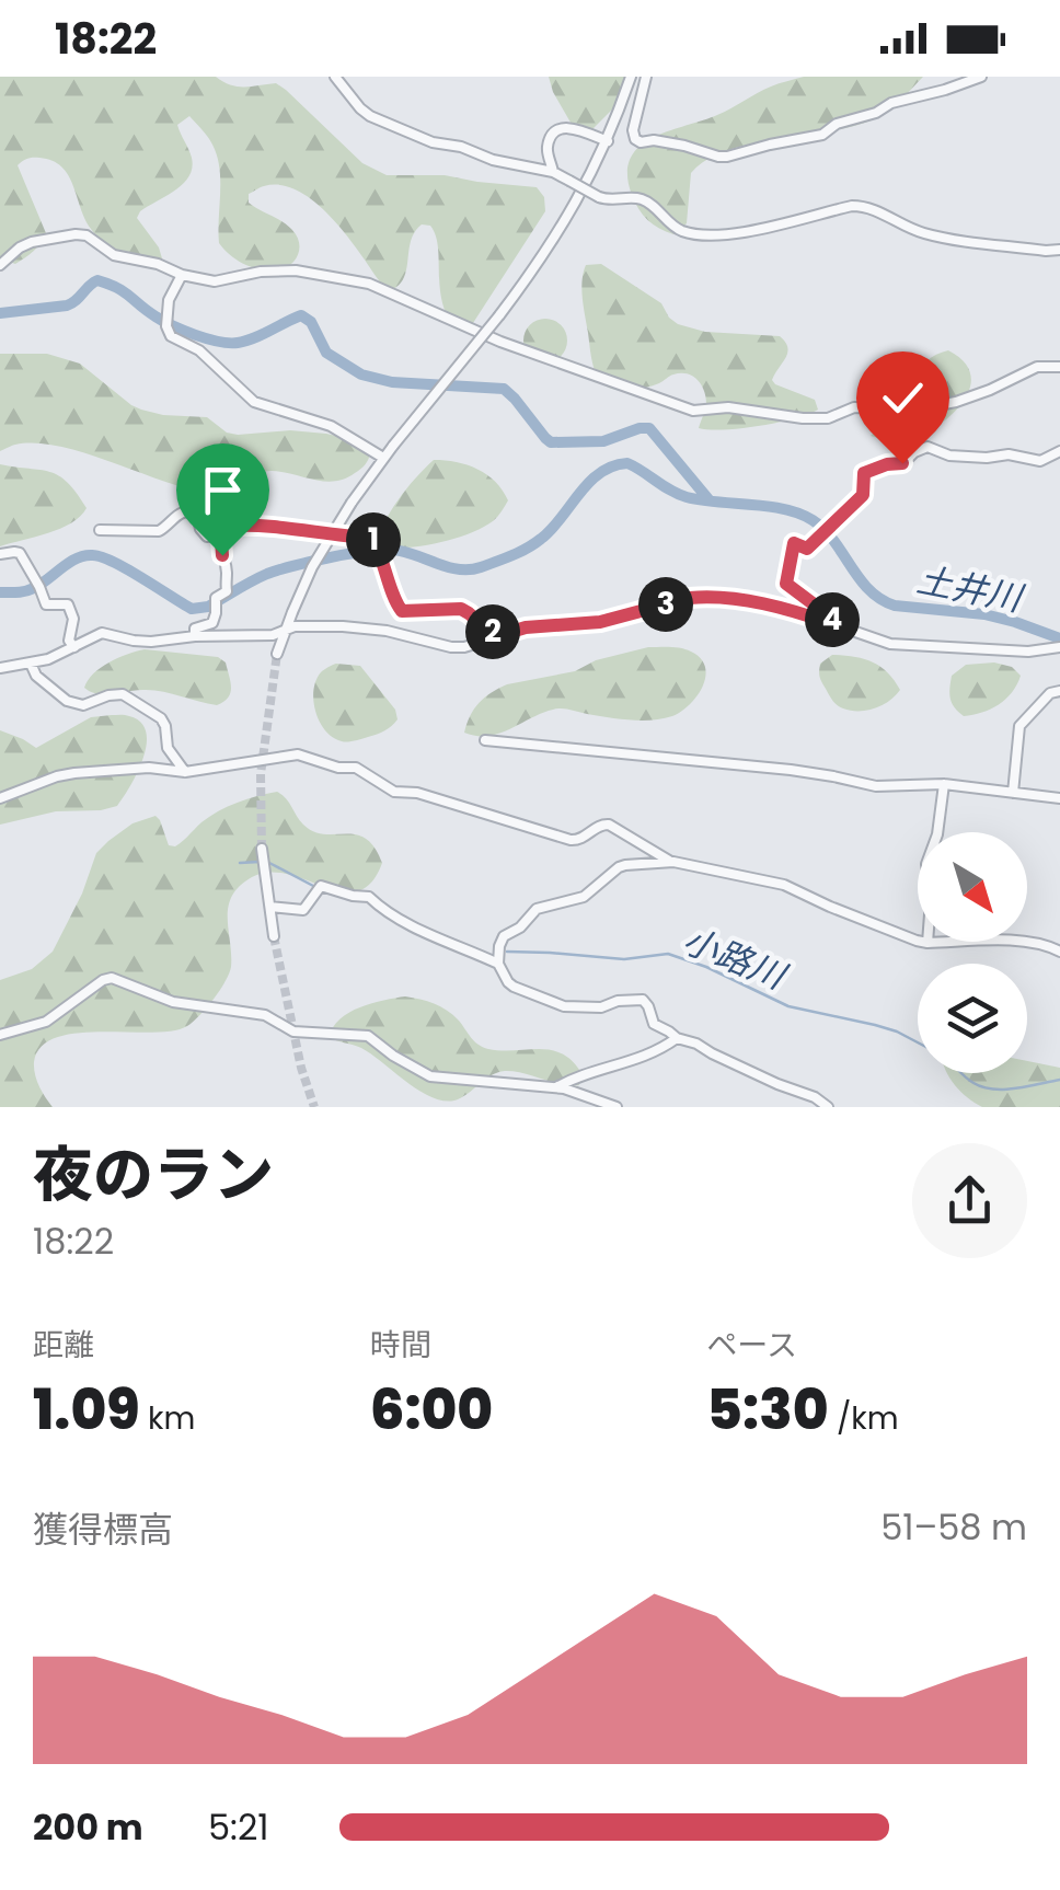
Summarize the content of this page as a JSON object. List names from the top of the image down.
{
  "water": ["土井川", "小路川"],
  "north": "bottom right",
  "page": {
    "status": "18:22",
    "pins": [
      "1",
      "3",
      "4",
      "2"
    ],
    "heading": ["夜のラン", "18:22"],
    "stats": [
      ["距離", "1.09 km"],
      ["時間", "6:00"],
      ["ペース", "5:30 /km"]
    ],
    "chart": ["獲得標高", "51–58 m"],
    "list": [
      {
        "name": "200 m",
        "note": "5:21"
      }
    ]
  }
}
